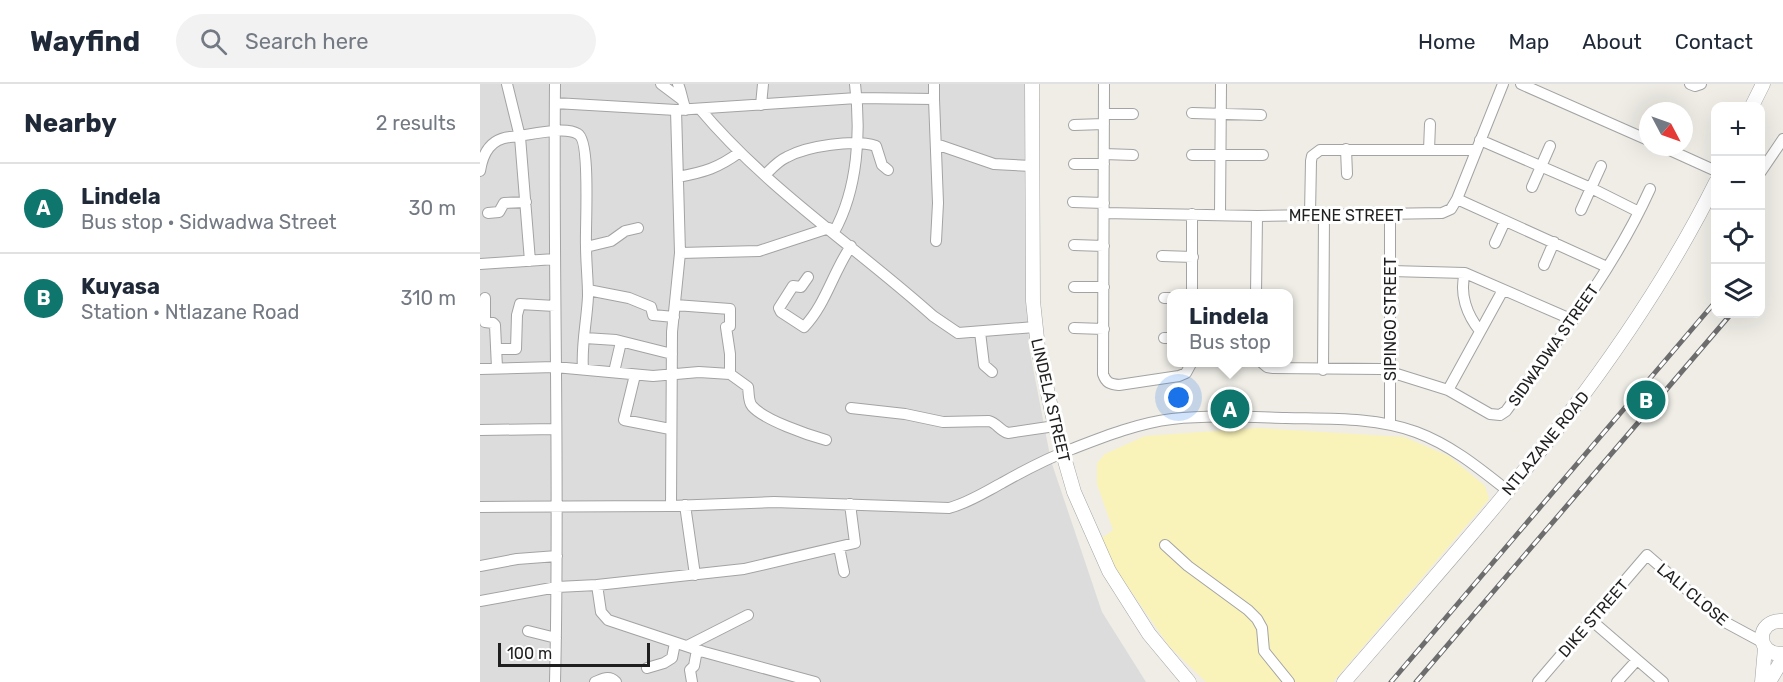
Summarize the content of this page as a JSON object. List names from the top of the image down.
{
  "streets": {
    "street": [
      "MFENE STREET",
      "SIPINGO STREET",
      "SIDWADWA STREET",
      "LINDELA STREET",
      "NTLAZANE ROAD",
      "LALI CLOSE",
      "DIKE STREET"
    ]
  },
  "crossings": [
    ["MFENE STREET", "SIPINGO STREET"],
    ["SIPINGO STREET", "SIDWADWA STREET"],
    ["LALI CLOSE", "DIKE STREET"]
  ],
  "scale_bar": "100 m",
  "north": "bottom right",
  "page": {
    "header": "Wayfind",
    "search": "Search here",
    "nav": [
      "Home",
      "Map",
      "About",
      "Contact"
    ],
    "heading": ["Nearby", "2 results"],
    "map_buttons": ["+", "−"],
    "list": [
      {
        "mark": "A",
        "name": "Lindela",
        "note": "Bus stop · Sidwadwa Street",
        "value": "30 m"
      },
      {
        "mark": "B",
        "name": "Kuyasa",
        "note": "Station · Ntlazane Road",
        "value": "310 m"
      }
    ],
    "popup": ["Lindela", "Bus stop"],
    "pins": ["B", "A"],
    "scale": "100 m"
  }
}
